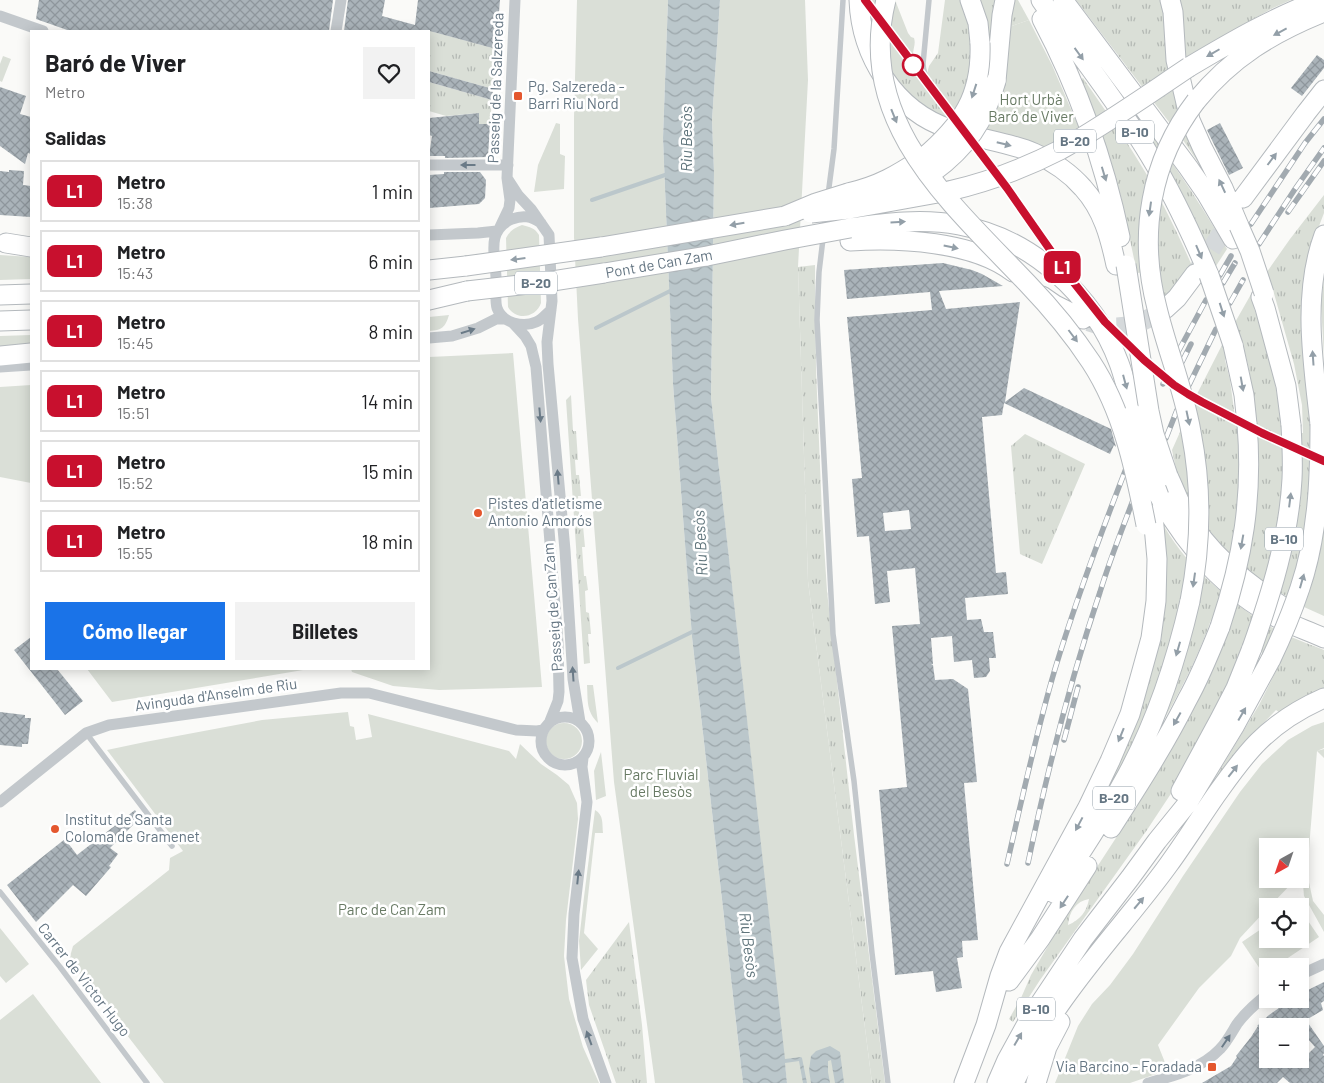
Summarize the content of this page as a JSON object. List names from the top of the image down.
{
  "streets": {
    "highway": ["B-10", "B-20", "Pont de Can Zam"],
    "street": ["Passeig de la Salzereda", "Passeig de Can Zam", "Avinguda d'Anselm de Riu"],
    "lane": ["Carrer de Victor Hugo"]
  },
  "crossings": [
    ["Passeig de la Salzereda", "Passeig de Can Zam"],
    ["B-10", "B-20"],
    ["B-20", "Pont de Can Zam"],
    ["Passeig de Can Zam", "Avinguda d'Anselm de Riu"]
  ],
  "water": ["Riu Besòs"],
  "parks": ["Hort Urbà Baró de Viver", "Parc Fluvial del Besòs", "Parc de Can Zam"],
  "places": {
    "transit": ["Pg. Salzereda - Barri Riu Nord", "Via Barcino - Foradada"],
    "other": ["Pistes d'atletisme Antonio Amorós", "Institut de Santa Coloma de Gramenet"]
  },
  "lines": ["metro line L1"],
  "north": "bottom left",
  "page": {
    "on_map": "L1",
    "heading": [
      ["Baró de Viver", "Metro"],
      "Salidas"
    ],
    "list": [
      {
        "mark": "L1",
        "name": "Metro",
        "note": "15:38",
        "value": "1 min"
      },
      {
        "mark": "L1",
        "name": "Metro",
        "note": "15:43",
        "value": "6 min"
      },
      {
        "mark": "L1",
        "name": "Metro",
        "note": "15:45",
        "value": "8 min"
      },
      {
        "mark": "L1",
        "name": "Metro",
        "note": "15:51",
        "value": "14 min"
      },
      {
        "mark": "L1",
        "name": "Metro",
        "note": "15:52",
        "value": "15 min"
      },
      {
        "mark": "L1",
        "name": "Metro",
        "note": "15:55",
        "value": "18 min"
      }
    ],
    "buttons": ["Cómo llegar", "Billetes"],
    "map_buttons": ["+", "−"]
  }
}
